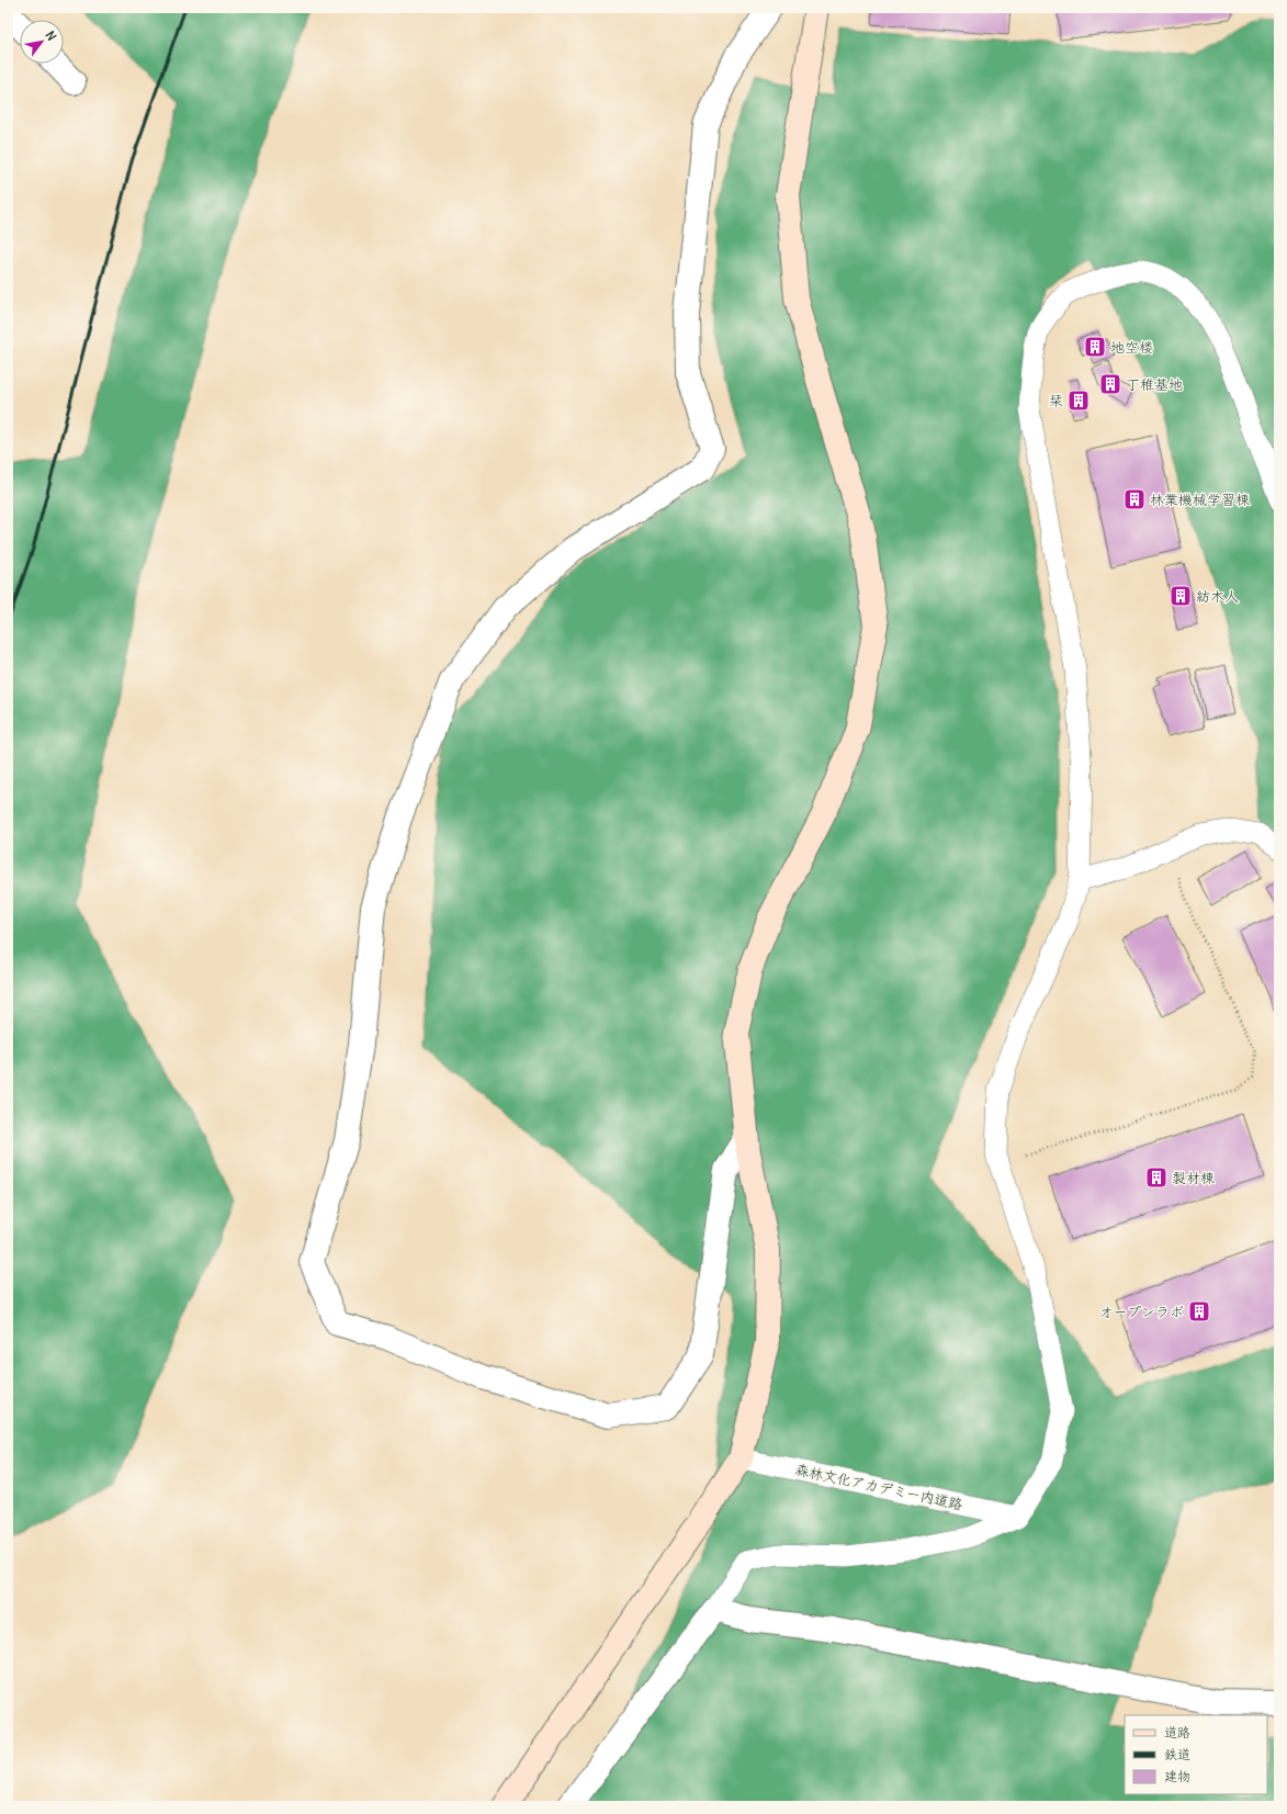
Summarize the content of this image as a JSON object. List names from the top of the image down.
{
  "streets": {
    "lane": ["森林文化アカデミー内道路"]
  },
  "places": {
    "building": [
      "地空楼",
      "丁稚基地",
      "栞",
      "林業機械学習棟",
      "紡木人",
      "製材棟",
      "オープンラボ"
    ]
  },
  "legend": ["道路", "鉄道", "建物"],
  "north": "top right"
}
